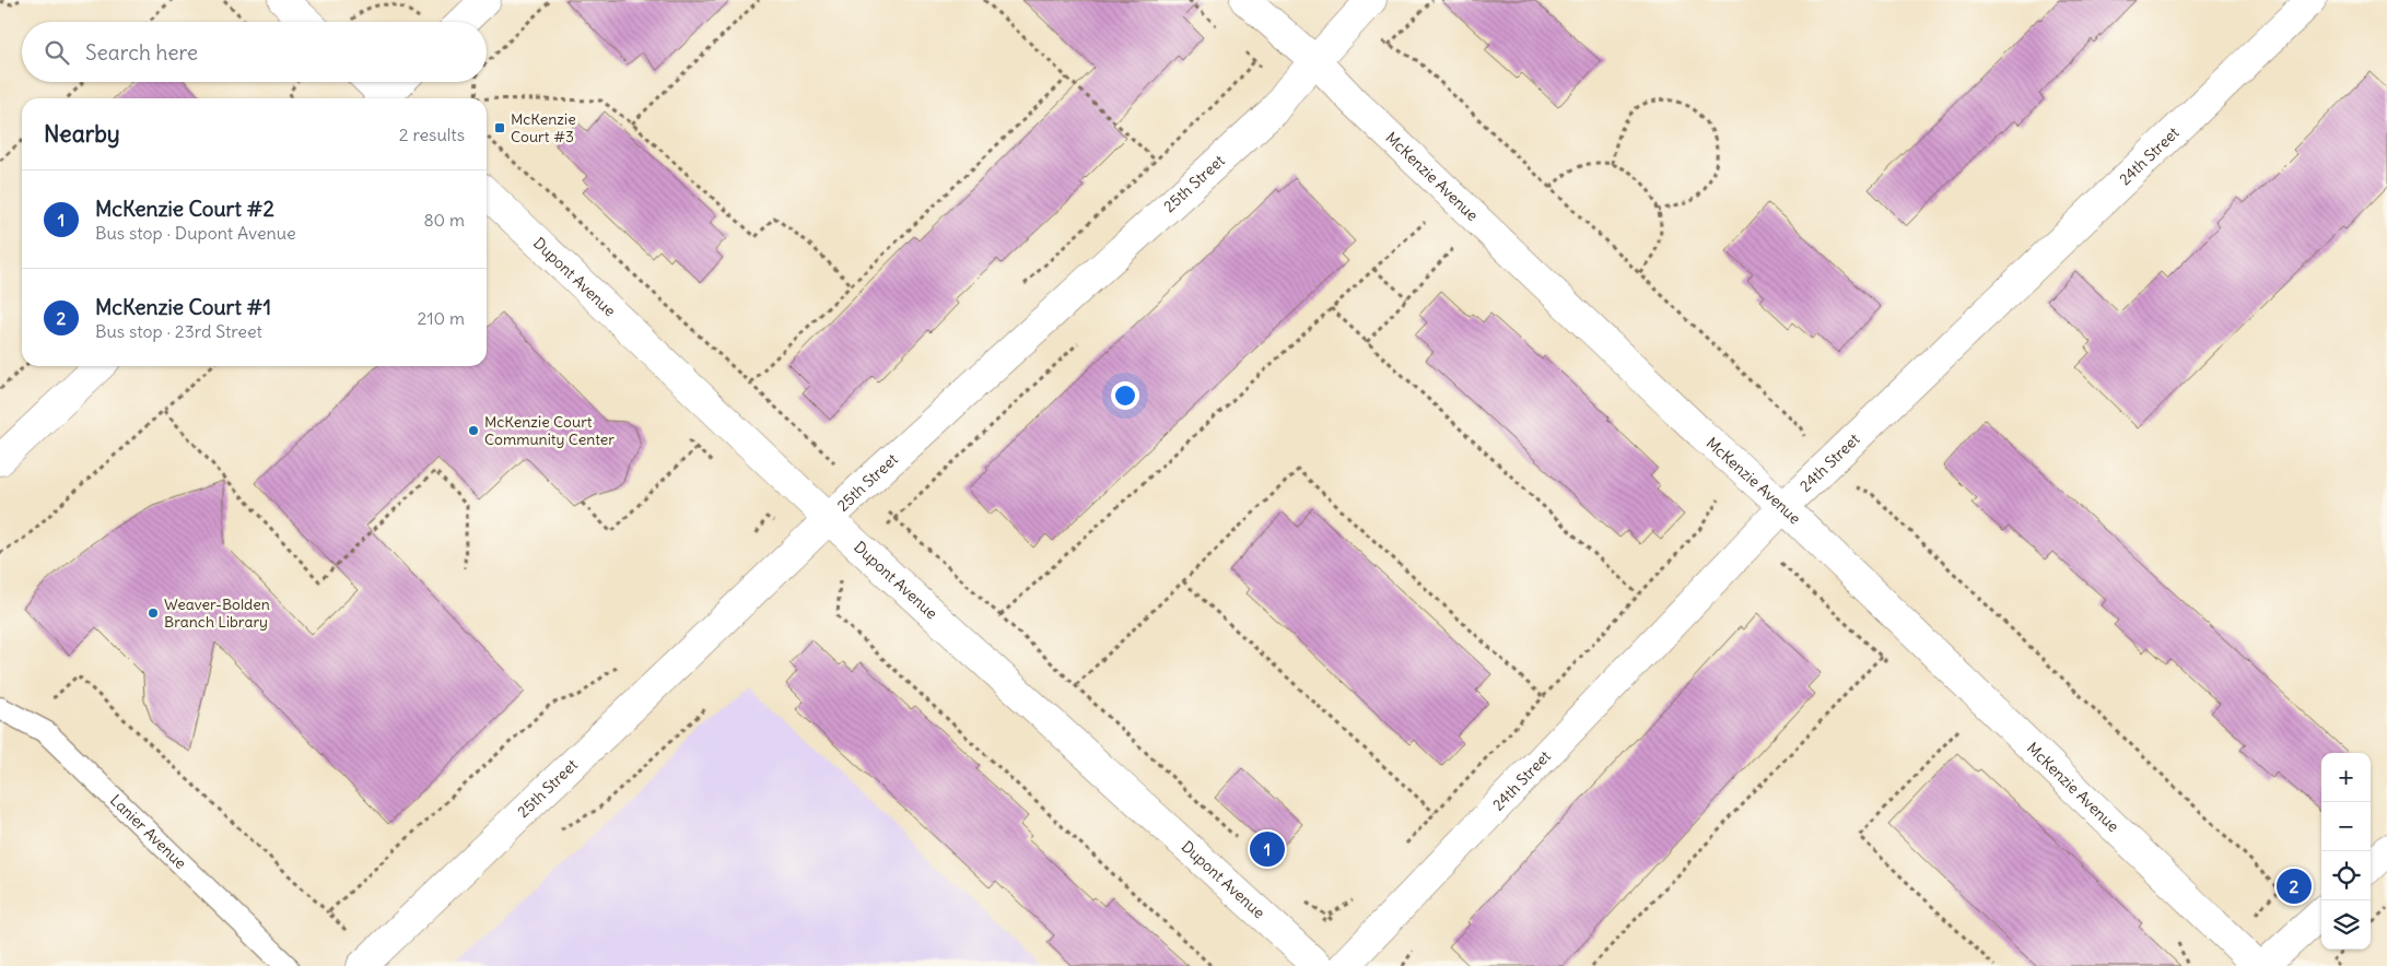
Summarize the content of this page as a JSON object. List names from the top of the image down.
{
  "streets": {
    "street": [
      "24th Street",
      "McKenzie Avenue",
      "25th Street",
      "Dupont Avenue"
    ],
    "lane": ["Lanier Avenue"]
  },
  "crossings": [
    ["24th Street", "McKenzie Avenue"],
    ["McKenzie Avenue", "25th Street"],
    ["25th Street", "Dupont Avenue"]
  ],
  "places": {
    "transit": ["McKenzie Court #3"],
    "other": ["McKenzie Court Community Center", "Weaver-Bolden Branch Library"]
  },
  "page": {
    "search": "Search here",
    "heading": ["Nearby", "2 results"],
    "list": [
      {
        "mark": "1",
        "name": "McKenzie Court #2",
        "note": "Bus stop · Dupont Avenue",
        "value": "80 m"
      },
      {
        "mark": "2",
        "name": "McKenzie Court #1",
        "note": "Bus stop · 23rd Street",
        "value": "210 m"
      }
    ],
    "map_buttons": ["+", "−"],
    "pins": ["1", "2"]
  }
}
